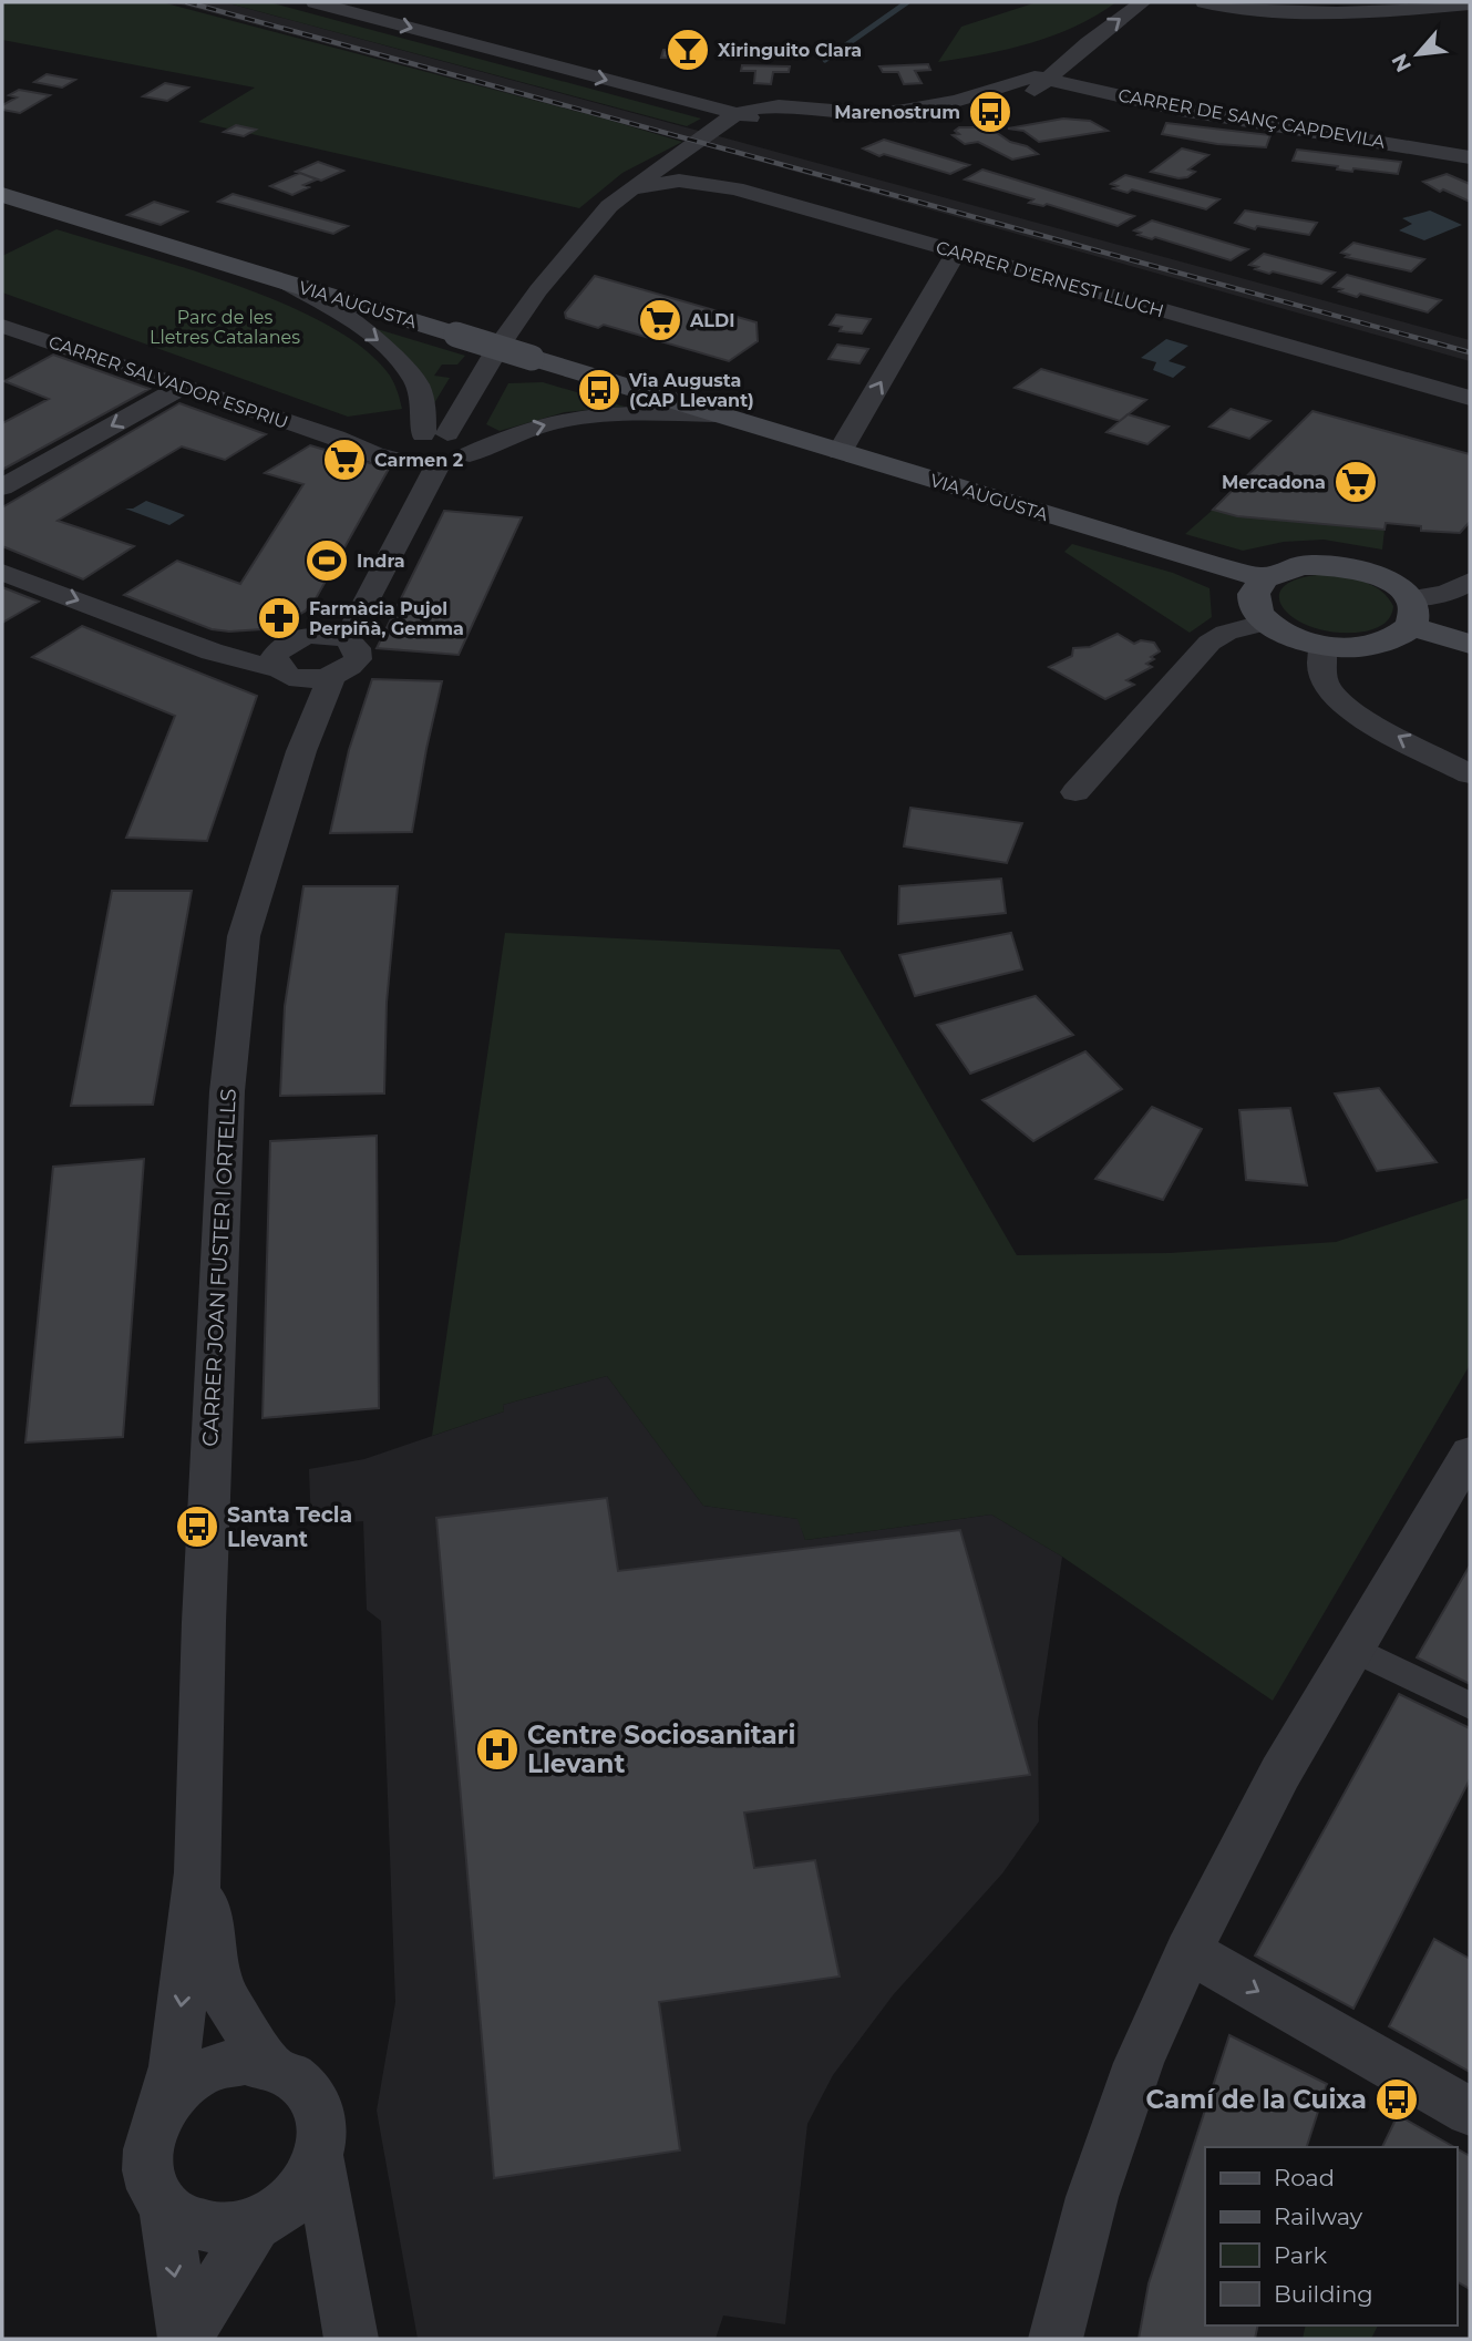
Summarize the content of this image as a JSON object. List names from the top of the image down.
{
  "streets": {
    "main road": ["VIA AUGUSTA"],
    "street": [
      "CARRER DE SANÇ CAPDEVILA",
      "CARRER D'ERNEST LLUCH",
      "CARRER SALVADOR ESPRIU",
      "CARRER JOAN FUSTER I ORTELLS"
    ]
  },
  "crossings": [
    ["VIA AUGUSTA", "CARRER SALVADOR ESPRIU"]
  ],
  "parks": ["Parc de les Lletres Catalanes"],
  "places": {
    "bar": ["Xiringuito Clara"],
    "bus stop": [
      "Marenostrum",
      "Via Augusta (CAP Llevant)",
      "Santa Tecla Llevant",
      "Camí de la Cuixa"
    ],
    "supermarket": ["ALDI", "Carmen 2", "Mercadona"],
    "sports": ["Indra"],
    "pharmacy": ["Farmàcia Pujol Perpiñà, Gemma"],
    "hospital": ["Centre Sociosanitari Llevant"]
  },
  "legend": [
    "Road",
    "Railway",
    "Park",
    "Building"
  ],
  "north": "bottom left"
}
